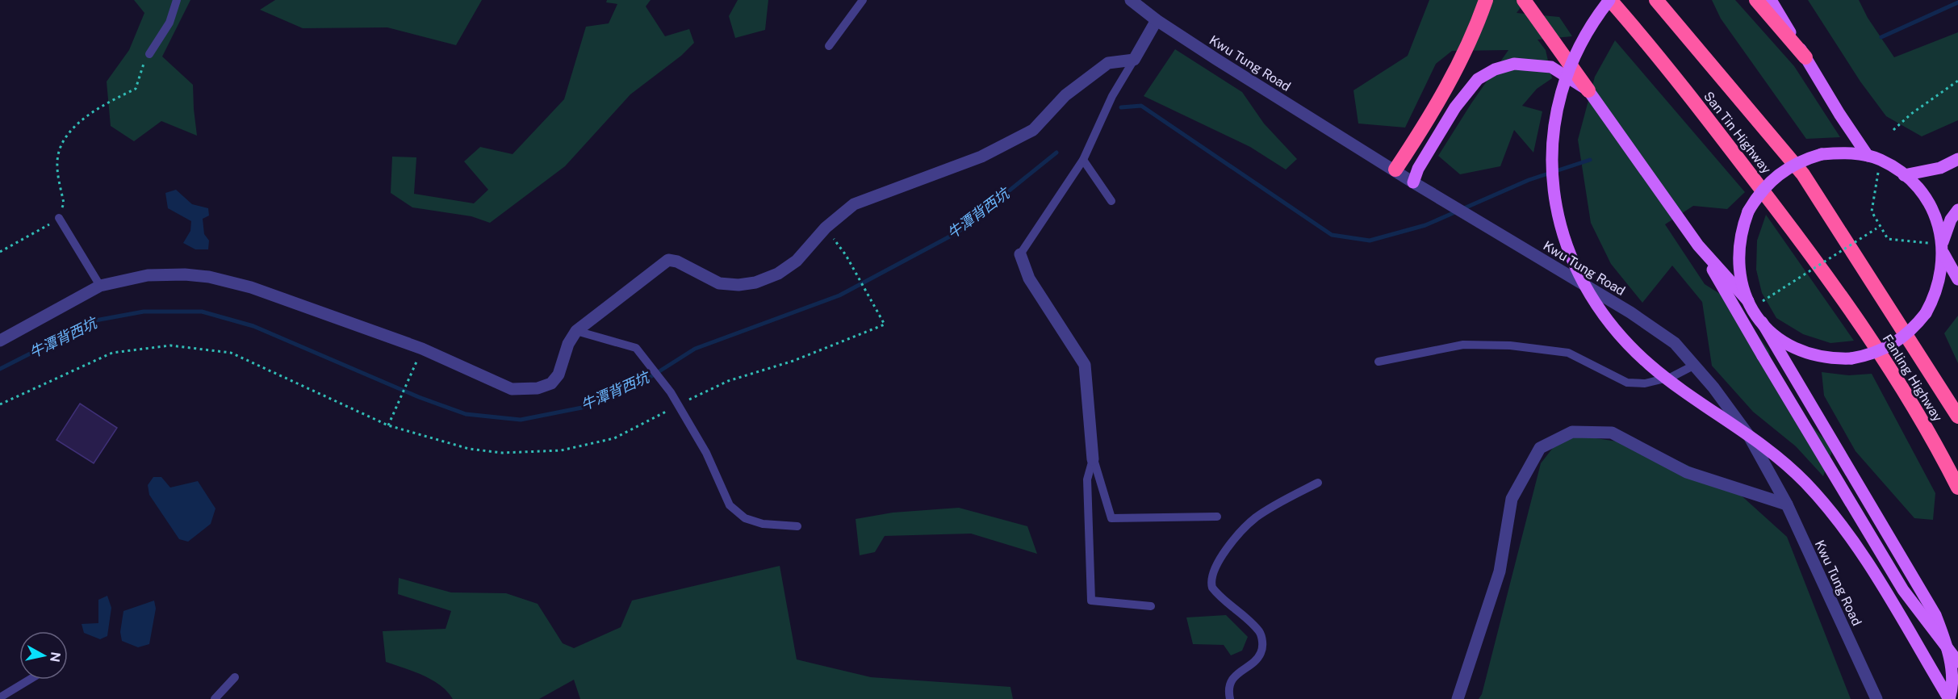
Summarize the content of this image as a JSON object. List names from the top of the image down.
{
  "streets": {
    "highway": ["San Tin Highway", "Fanling Highway"],
    "street": ["Kwu Tung Road"]
  },
  "crossings": [
    ["San Tin Highway", "Fanling Highway"]
  ],
  "water": ["牛潭背西坑"],
  "north": "right"
}
